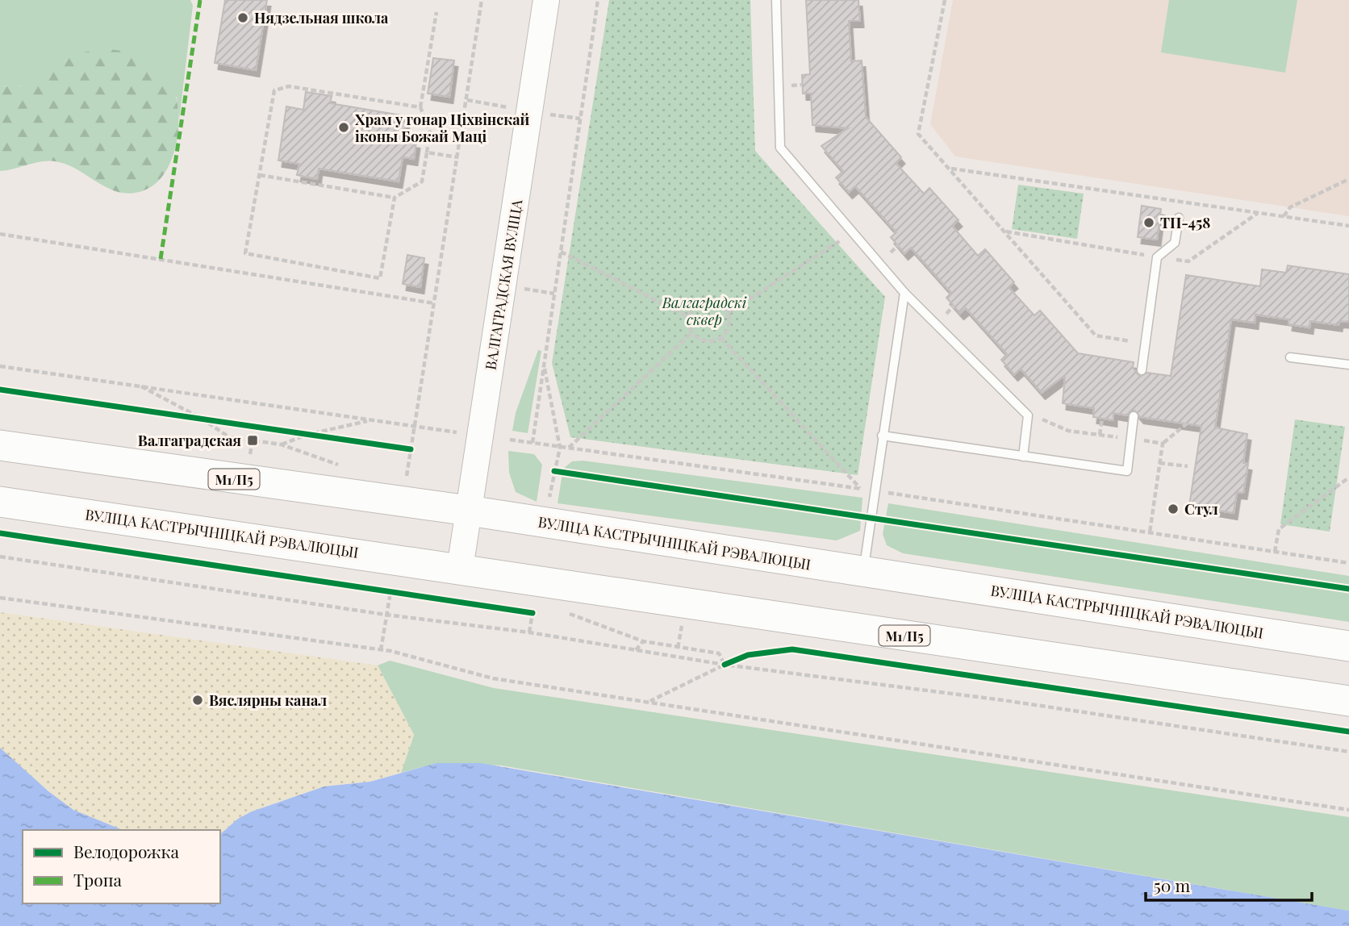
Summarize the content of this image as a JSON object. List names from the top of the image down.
{
  "streets": {
    "highway": ["М1/П5", "ВУЛІЦА КАСТРЫЧНІЦКАЙ РЭВАЛЮЦЫІ"],
    "main road": ["ВАЛГАГРАДСКАЯ ВУЛІЦА"]
  },
  "crossings": [
    ["ВАЛГАГРАДСКАЯ ВУЛІЦА", "ВУЛІЦА КАСТРЫЧНІЦКАЙ РЭВАЛЮЦЫІ"]
  ],
  "parks": ["Валгаградскі сквер"],
  "places": {
    "other": [
      "Нядзельная школа",
      "Храм у гонар Ціхвінскай іконы Божай Маці",
      "ТП-458",
      "Стул",
      "Вяслярны канал"
    ],
    "transit": ["Валгаградская"]
  },
  "legend": ["Велодорожка", "Тропа"],
  "scale_bar": "50 m"
}
